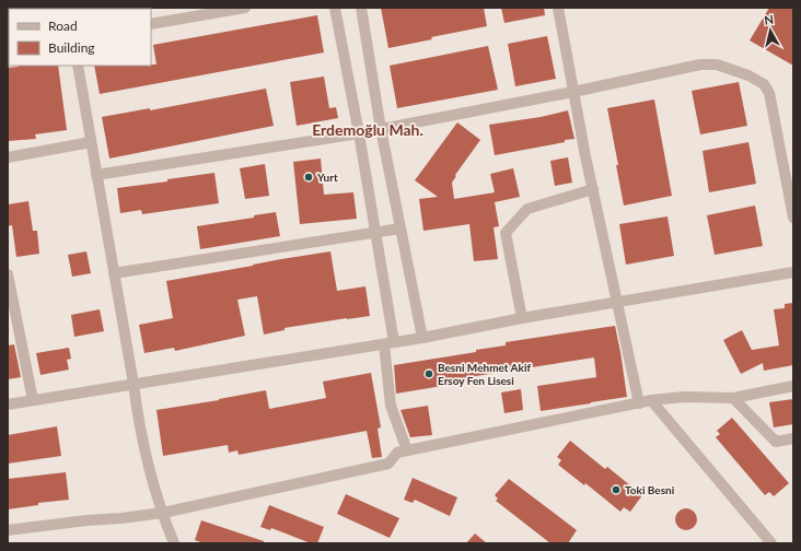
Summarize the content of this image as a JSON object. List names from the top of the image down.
{
  "districts": ["Erdemoğlu Mah."],
  "places": ["Yurt", "Besni Mehmet Akif Ersoy Fen Lisesi", "Toki Besni"],
  "legend": ["Road", "Building"],
  "north": "top"
}
